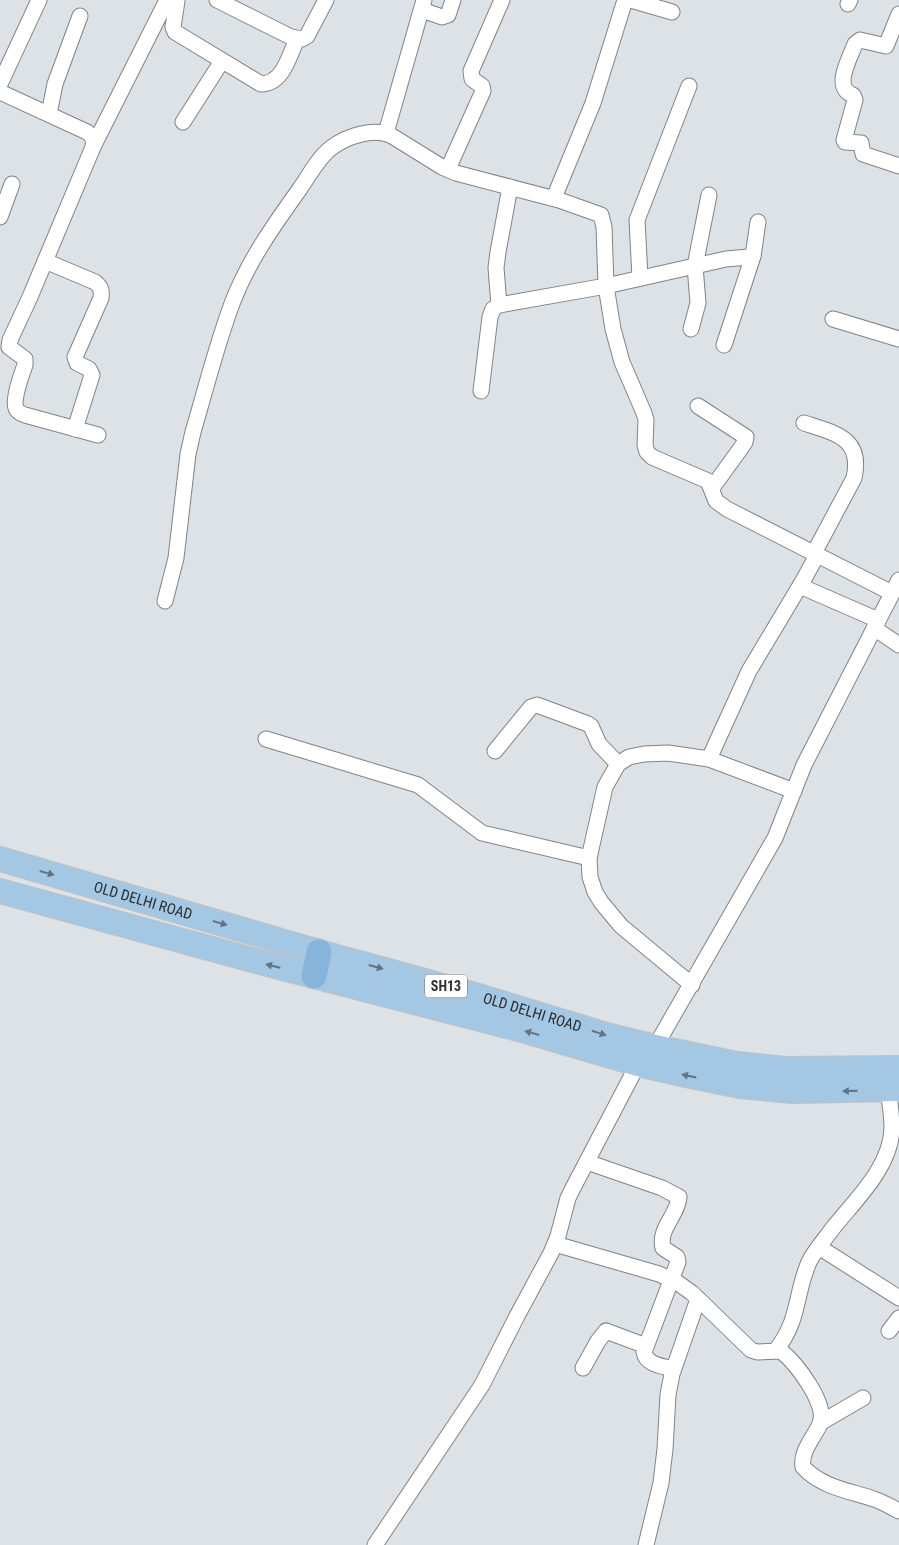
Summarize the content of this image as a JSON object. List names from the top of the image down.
{
  "streets": {
    "main road": ["OLD DELHI ROAD", "SH13"]
  }
}
